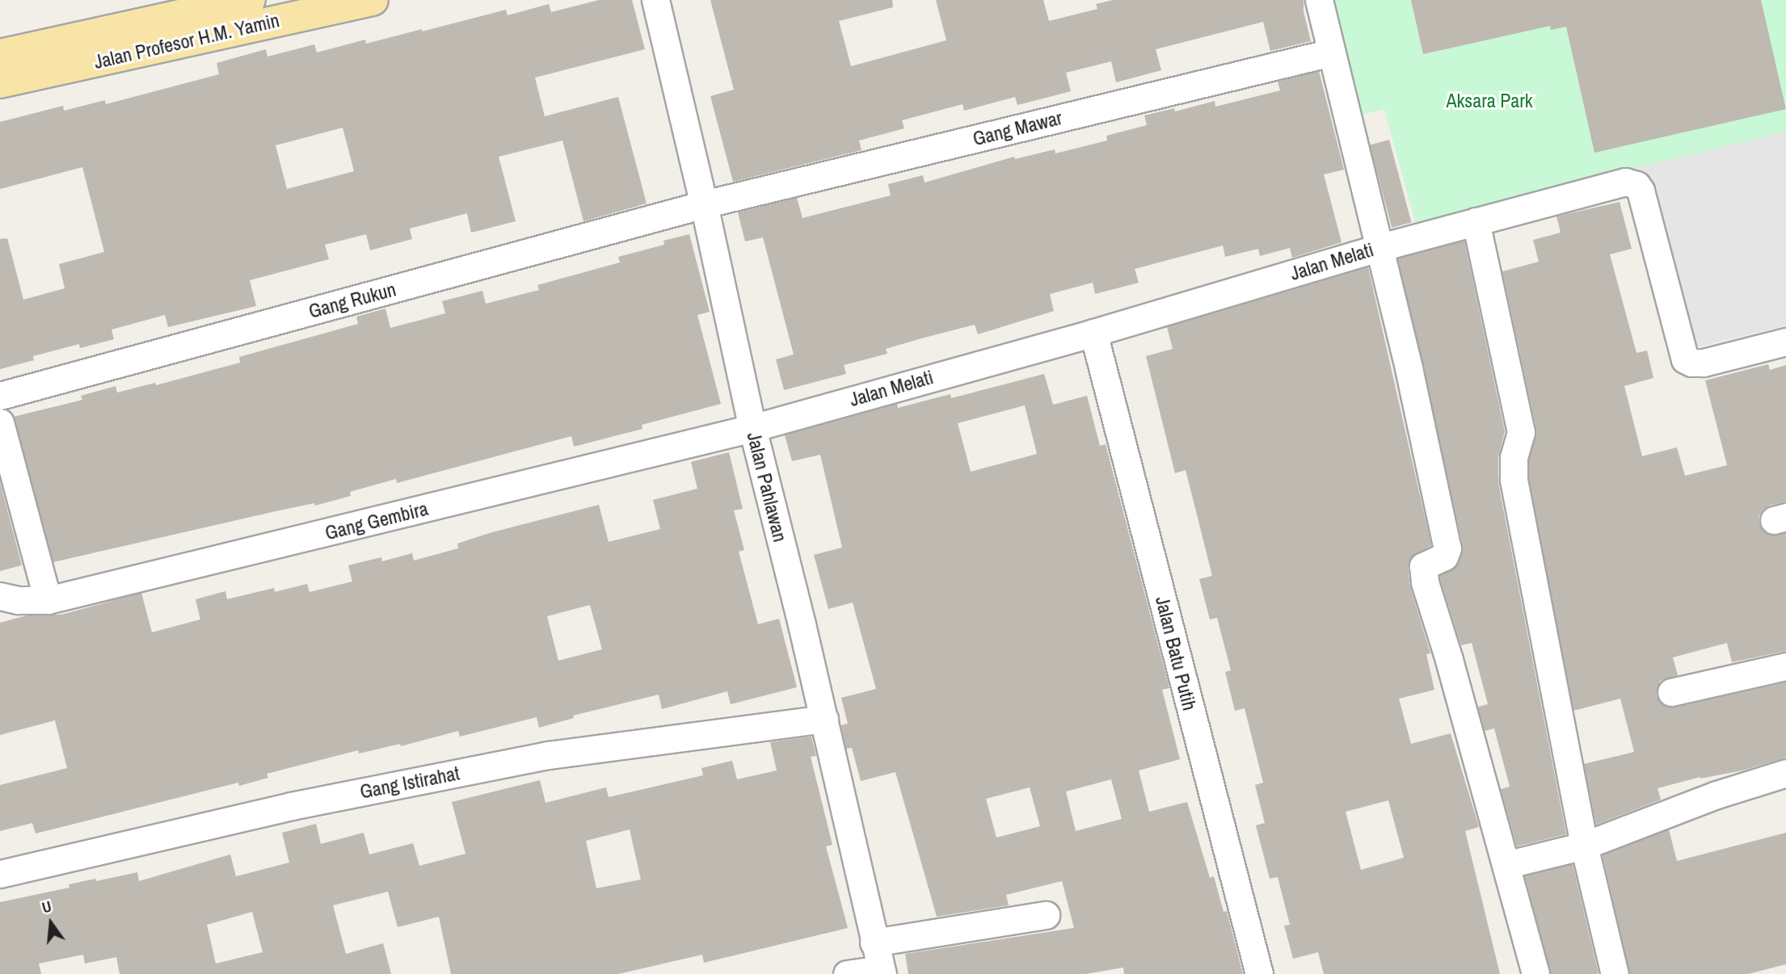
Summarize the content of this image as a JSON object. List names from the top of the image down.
{
  "streets": {
    "main road": ["Jalan Profesor H.M. Yamin"],
    "street": [
      "Gang Mawar",
      "Jalan Melati",
      "Gang Rukun",
      "Jalan Pahlawan",
      "Gang Gembira",
      "Jalan Batu Putih",
      "Gang Istirahat"
    ]
  },
  "crossings": [
    ["Gang Mawar", "Gang Rukun"],
    ["Gang Mawar", "Jalan Pahlawan"],
    ["Jalan Melati", "Jalan Pahlawan"],
    ["Jalan Melati", "Gang Gembira"],
    ["Jalan Melati", "Jalan Batu Putih"],
    ["Gang Rukun", "Jalan Pahlawan"],
    ["Jalan Pahlawan", "Gang Gembira"],
    ["Jalan Pahlawan", "Gang Istirahat"]
  ],
  "parks": ["Aksara Park"],
  "north": "top"
}
